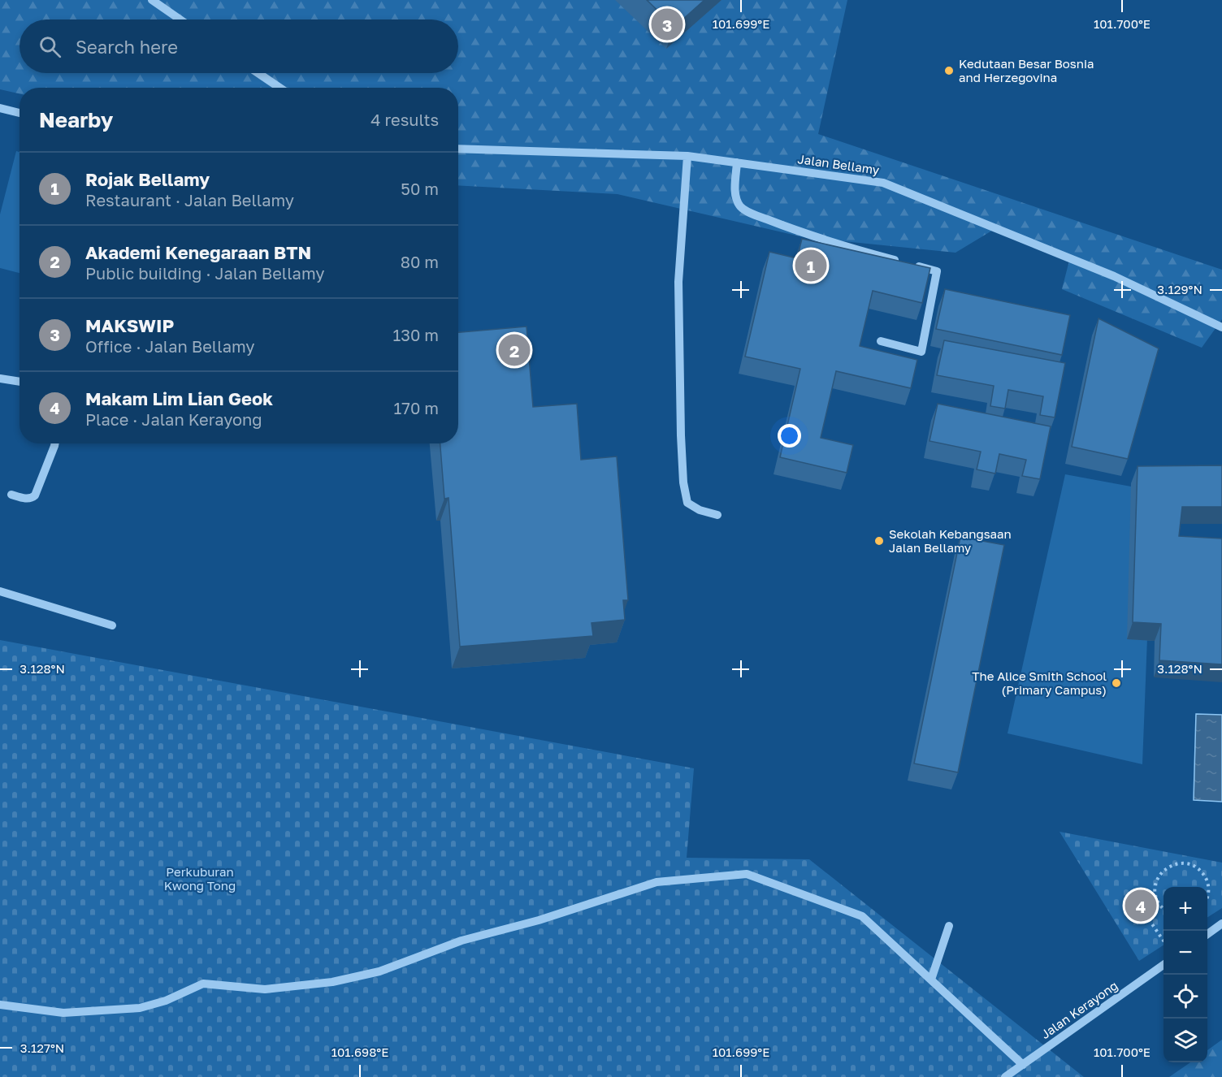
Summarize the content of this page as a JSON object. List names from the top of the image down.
{
  "streets": {
    "street": ["Jalan Bellamy", "Jalan Kerayong"]
  },
  "parks": ["Perkuburan Kwong Tong"],
  "places": ["Kedutaan Besar Bosnia and Herzegovina", "Sekolah Kebangsaan Jalan Bellamy", "The Alice Smith School (Primary Campus)"],
  "page": {
    "pins": [
      "3",
      "1",
      "2",
      "4"
    ],
    "search": "Search here",
    "heading": ["Nearby", "4 results"],
    "list": [
      {
        "mark": "1",
        "name": "Rojak Bellamy",
        "note": "Restaurant · Jalan Bellamy",
        "value": "50 m"
      },
      {
        "mark": "2",
        "name": "Akademi Kenegaraan BTN",
        "note": "Public building · Jalan Bellamy",
        "value": "80 m"
      },
      {
        "mark": "3",
        "name": "MAKSWIP",
        "note": "Office · Jalan Bellamy",
        "value": "130 m"
      },
      {
        "mark": "4",
        "name": "Makam Lim Lian Geok",
        "note": "Place · Jalan Kerayong",
        "value": "170 m"
      }
    ],
    "map_buttons": ["+", "−"]
  },
  "coordinates": [
    "101.699°E",
    "101.700°E",
    "3.129°N",
    "3.128°N",
    "3.127°N",
    "101.698°E"
  ]
}
